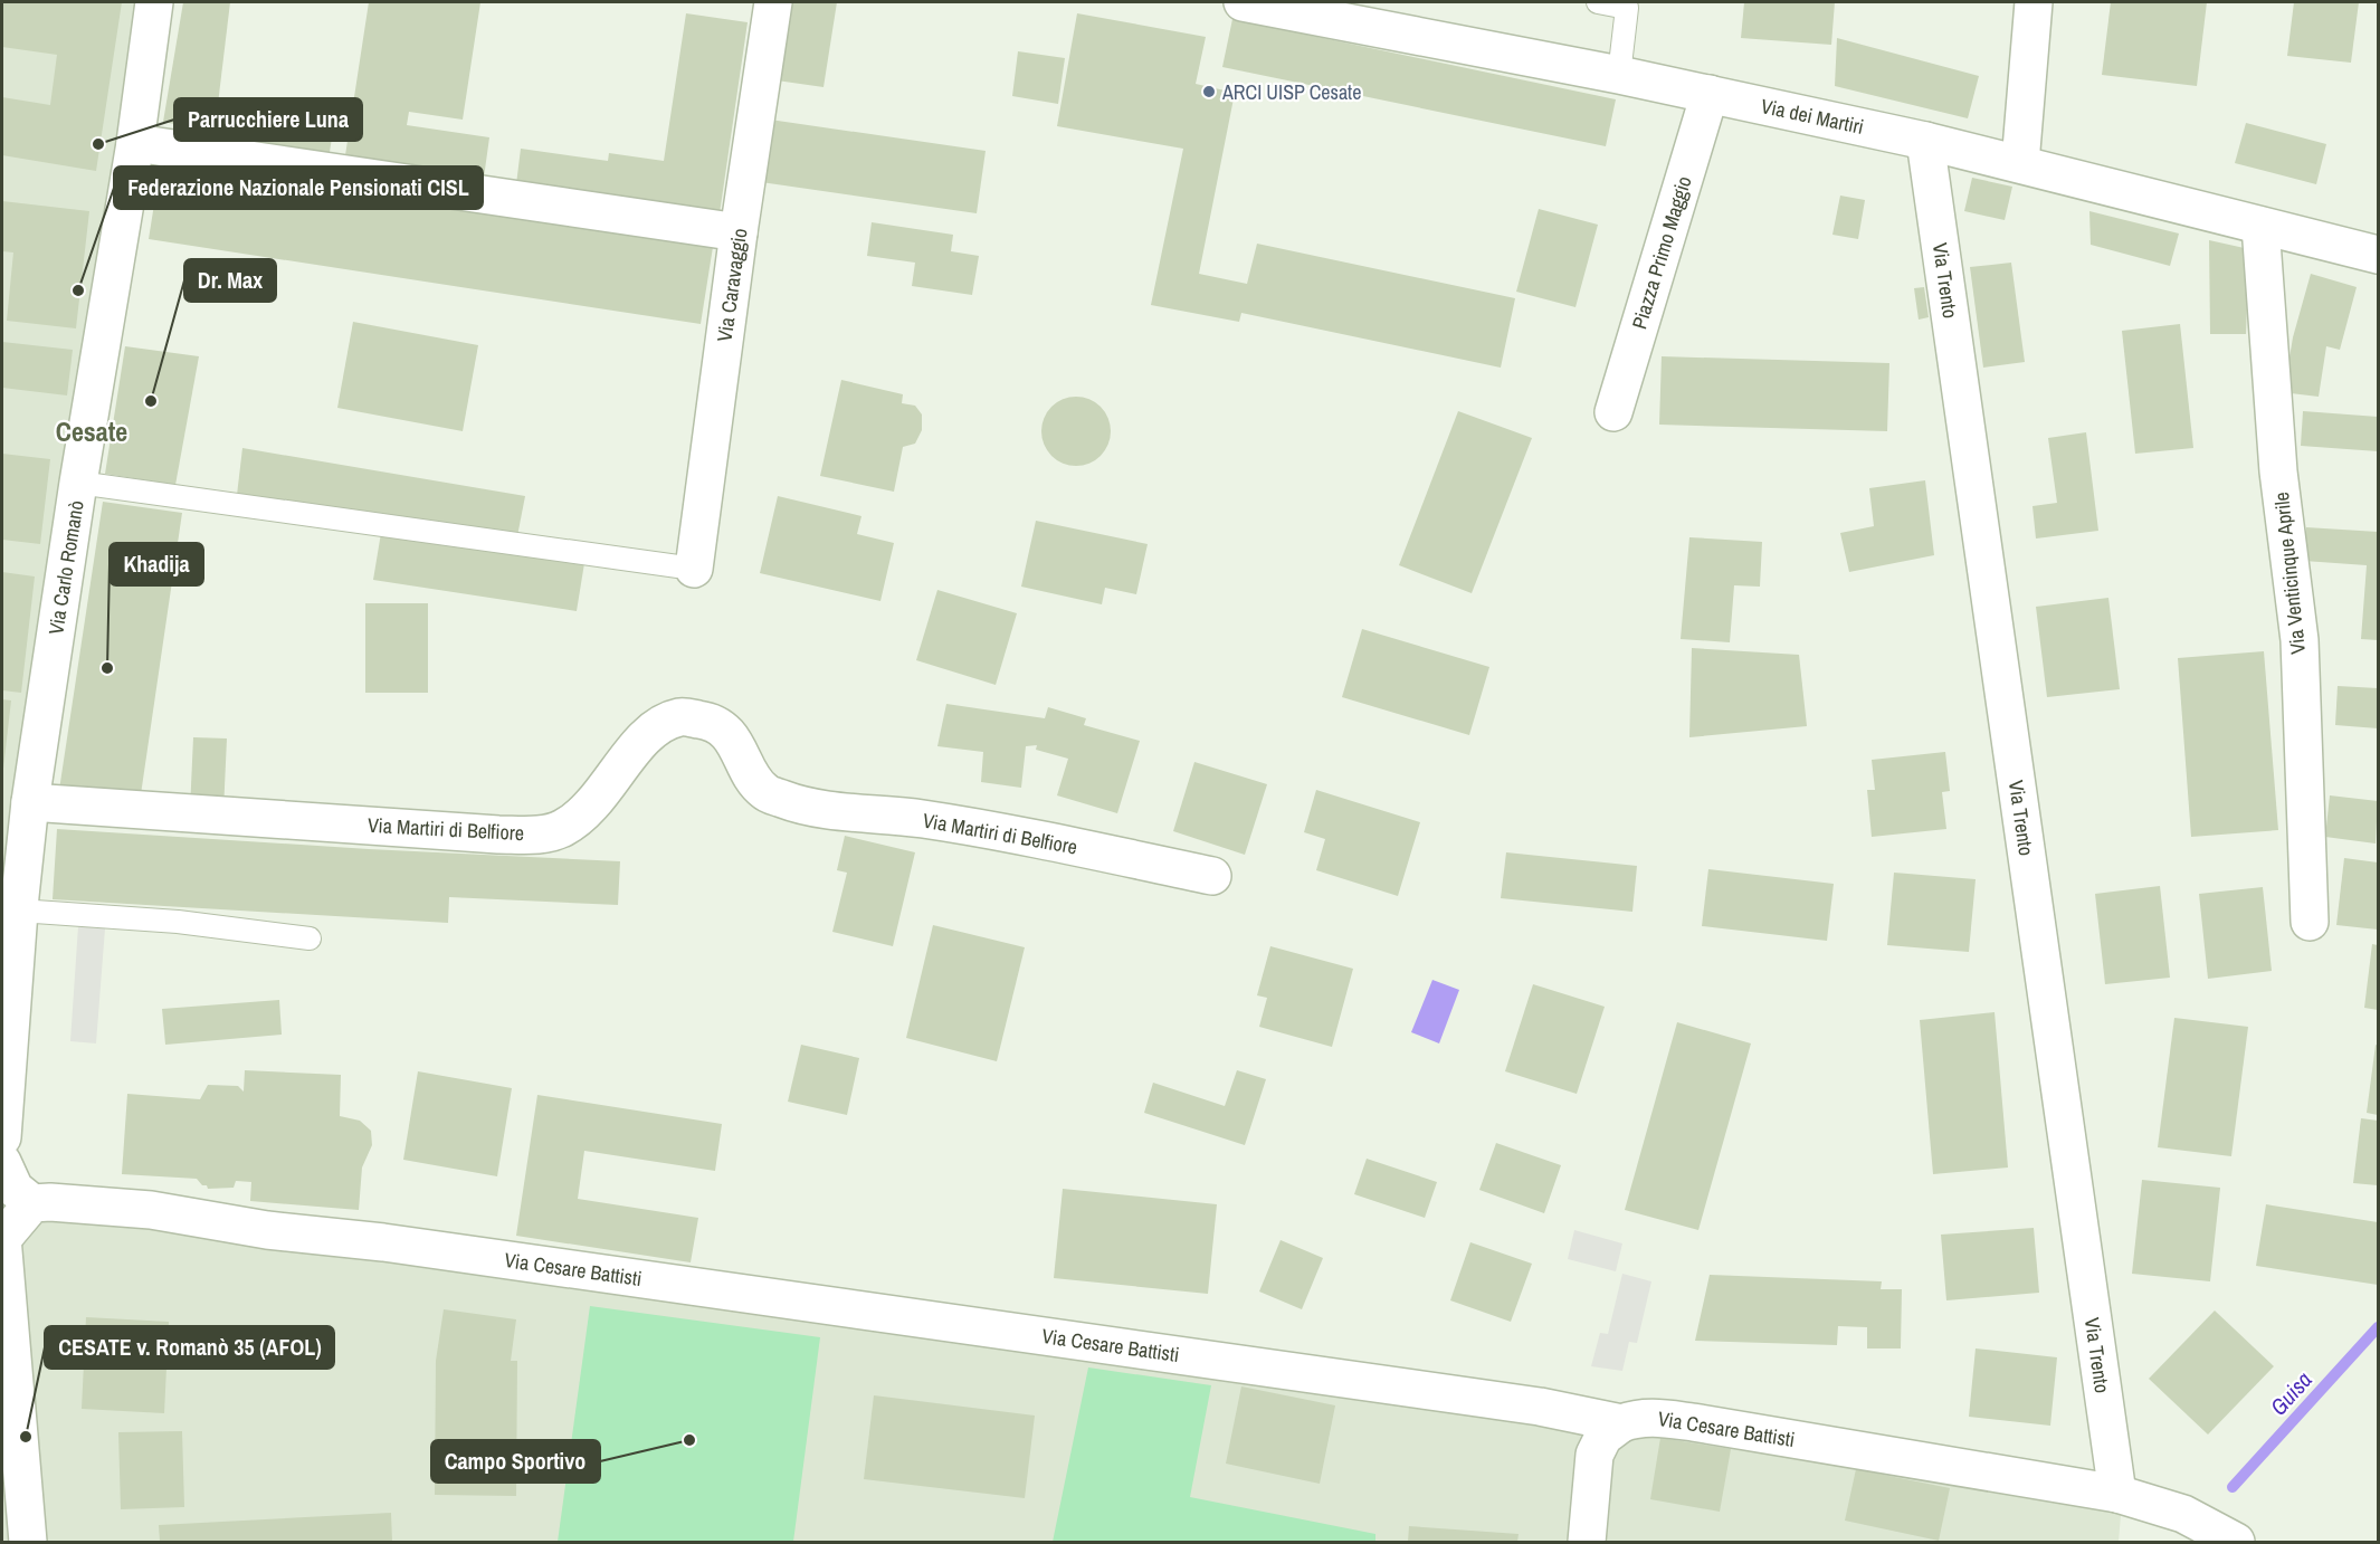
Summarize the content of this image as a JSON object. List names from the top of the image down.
{
  "streets": {
    "street": [
      "Via dei Martiri",
      "Piazza Primo Maggio",
      "Via Trento",
      "Via Caravaggio",
      "Via Carlo Romanò",
      "Via Venticinque Aprile",
      "Via Martiri di Belfiore",
      "Via Cesare Battisti"
    ]
  },
  "crossings": [
    ["Via dei Martiri", "Piazza Primo Maggio"],
    ["Via dei Martiri", "Via Trento"],
    ["Via dei Martiri", "Via Venticinque Aprile"],
    ["Via Trento", "Via Cesare Battisti"],
    ["Via Carlo Romanò", "Via Martiri di Belfiore"]
  ],
  "districts": ["Cesate"],
  "water": ["Guisa"],
  "places": [
    "ARCI UISP Cesate",
    "Parrucchiere Luna",
    "Federazione Nazionale Pensionati CISL",
    "Dr. Max",
    "Khadija",
    "CESATE v. Romanò 35 (AFOL)",
    "Campo Sportivo"
  ]
}
